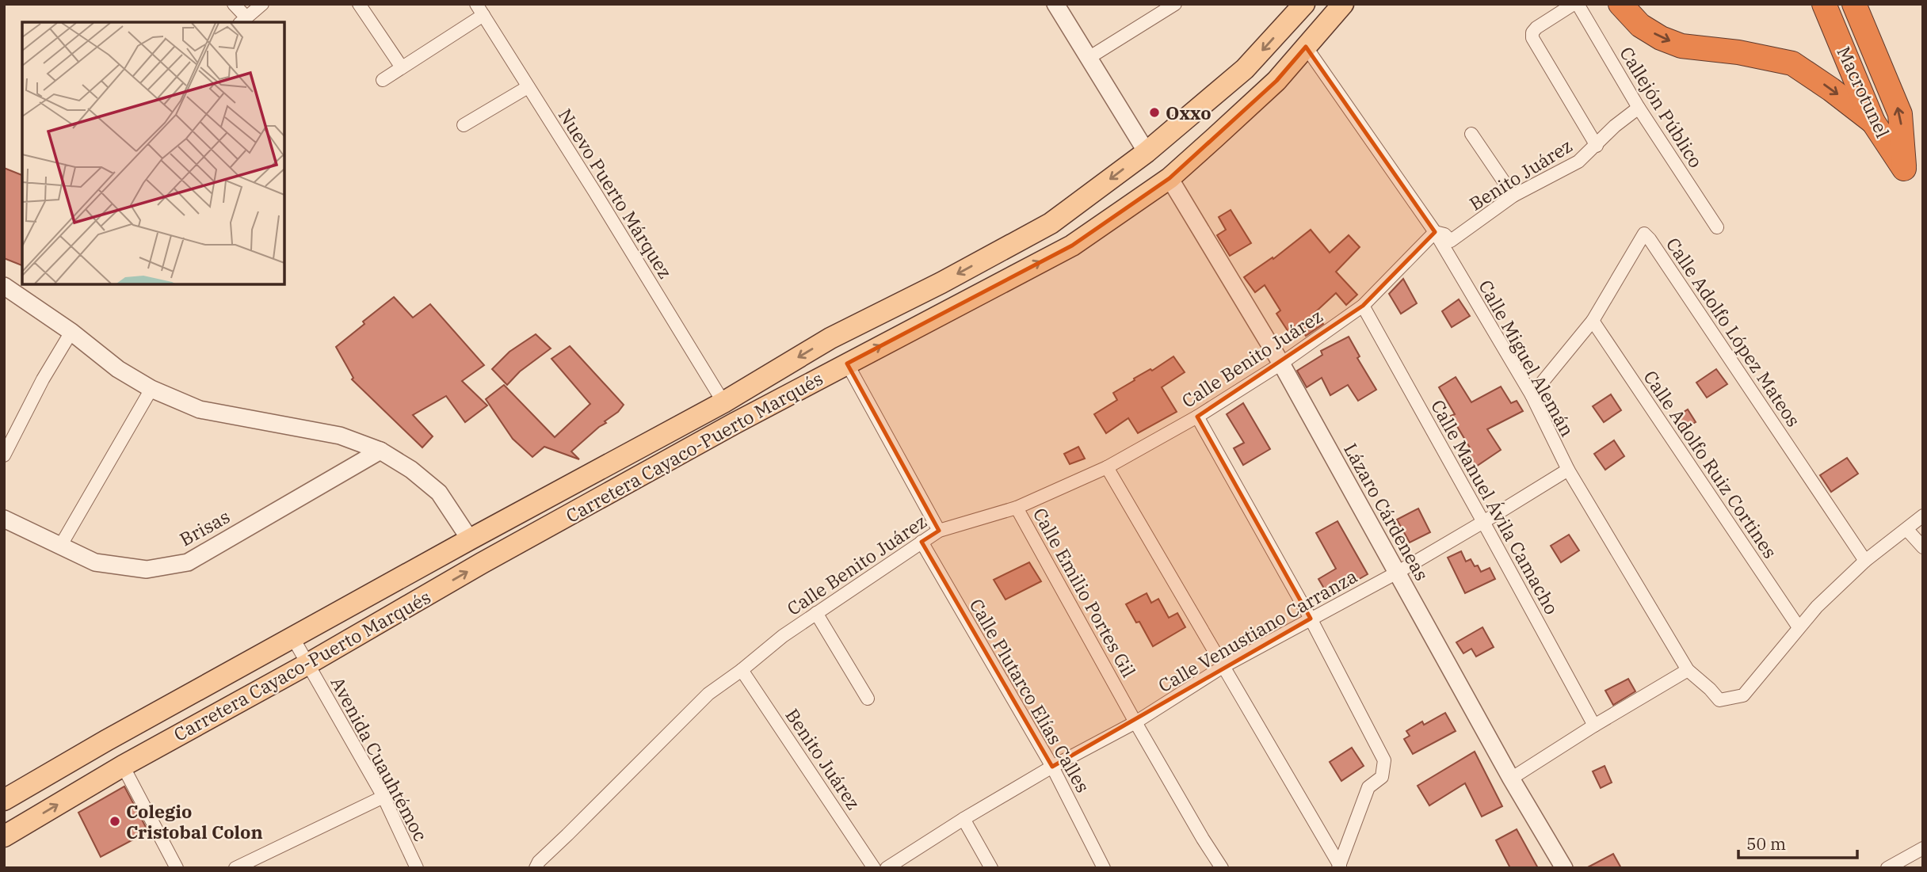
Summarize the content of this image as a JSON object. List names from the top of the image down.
{
  "streets": {
    "highway": ["Macrotunel"],
    "main road": ["Carretera Cayaco-Puerto Marqués"],
    "street": [
      "Callejón Público",
      "Benito Juárez",
      "Nuevo Puerto Márquez",
      "Calle Adolfo López Mateos",
      "Calle Benito Juárez",
      "Calle Miguel Alemán",
      "Calle Adolfo Ruiz Cortines",
      "Calle Manuel Ávila Camacho",
      "Lázaro Cárdeneas",
      "Brisas",
      "Calle Emilio Portes Gil",
      "Calle Venustiano Carranza",
      "Calle Plutarco Elías Calles",
      "Avenida Cuauhtémoc"
    ]
  },
  "crossings": [
    ["Callejón Público", "Benito Juárez"],
    ["Benito Juárez", "Calle Benito Juárez"],
    ["Benito Juárez", "Calle Miguel Alemán"],
    ["Nuevo Puerto Márquez", "Carretera Cayaco-Puerto Marqués"],
    ["Calle Adolfo López Mateos", "Calle Miguel Alemán"],
    ["Calle Adolfo López Mateos", "Calle Adolfo Ruiz Cortines"],
    ["Calle Benito Juárez", "Calle Miguel Alemán"],
    ["Calle Benito Juárez", "Calle Manuel Ávila Camacho"],
    ["Calle Benito Juárez", "Lázaro Cárdeneas"],
    ["Calle Benito Juárez", "Calle Emilio Portes Gil"],
    ["Calle Benito Juárez", "Calle Plutarco Elías Calles"],
    ["Calle Miguel Alemán", "Carretera Cayaco-Puerto Marqués"],
    ["Calle Miguel Alemán", "Calle Adolfo Ruiz Cortines"],
    ["Calle Miguel Alemán", "Calle Venustiano Carranza"],
    ["Carretera Cayaco-Puerto Marqués", "Lázaro Cárdeneas"],
    ["Carretera Cayaco-Puerto Marqués", "Avenida Cuauhtémoc"],
    ["Calle Manuel Ávila Camacho", "Calle Venustiano Carranza"],
    ["Lázaro Cárdeneas", "Calle Venustiano Carranza"],
    ["Calle Emilio Portes Gil", "Calle Venustiano Carranza"],
    ["Calle Venustiano Carranza", "Calle Plutarco Elías Calles"]
  ],
  "places": ["Oxxo", "Colegio Cristobal Colon"],
  "scale_bar": "50 m"
}
